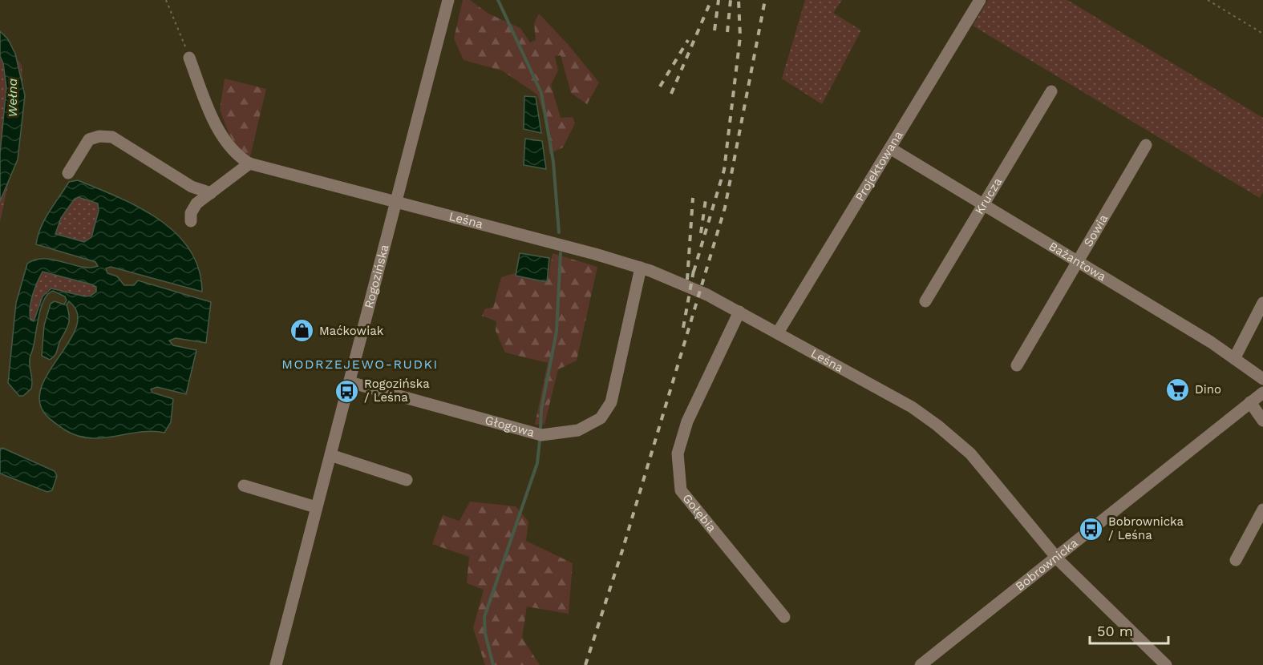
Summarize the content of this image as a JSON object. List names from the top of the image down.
{
  "streets": {
    "street": [
      "Projektowana",
      "Krucza",
      "Leśna",
      "Sowia",
      "Bażantowa",
      "Rogozińska",
      "Głogowa",
      "Gołębia",
      "Bobrownicka"
    ]
  },
  "crossings": [
    ["Projektowana", "Leśna"],
    ["Projektowana", "Bażantowa"],
    ["Krucza", "Bażantowa"],
    ["Leśna", "Rogozińska"],
    ["Leśna", "Głogowa"],
    ["Leśna", "Gołębia"],
    ["Leśna", "Bobrownicka"],
    ["Sowia", "Bażantowa"],
    ["Rogozińska", "Głogowa"]
  ],
  "districts": ["MODRZEJEWO-RUDKI"],
  "water": ["Wełna"],
  "places": {
    "shop": ["Maćkowiak"],
    "supermarket": ["Dino"],
    "bus stop": ["Rogozińska / Leśna", "Bobrownicka / Leśna"]
  },
  "scale_bar": "50 m"
}
